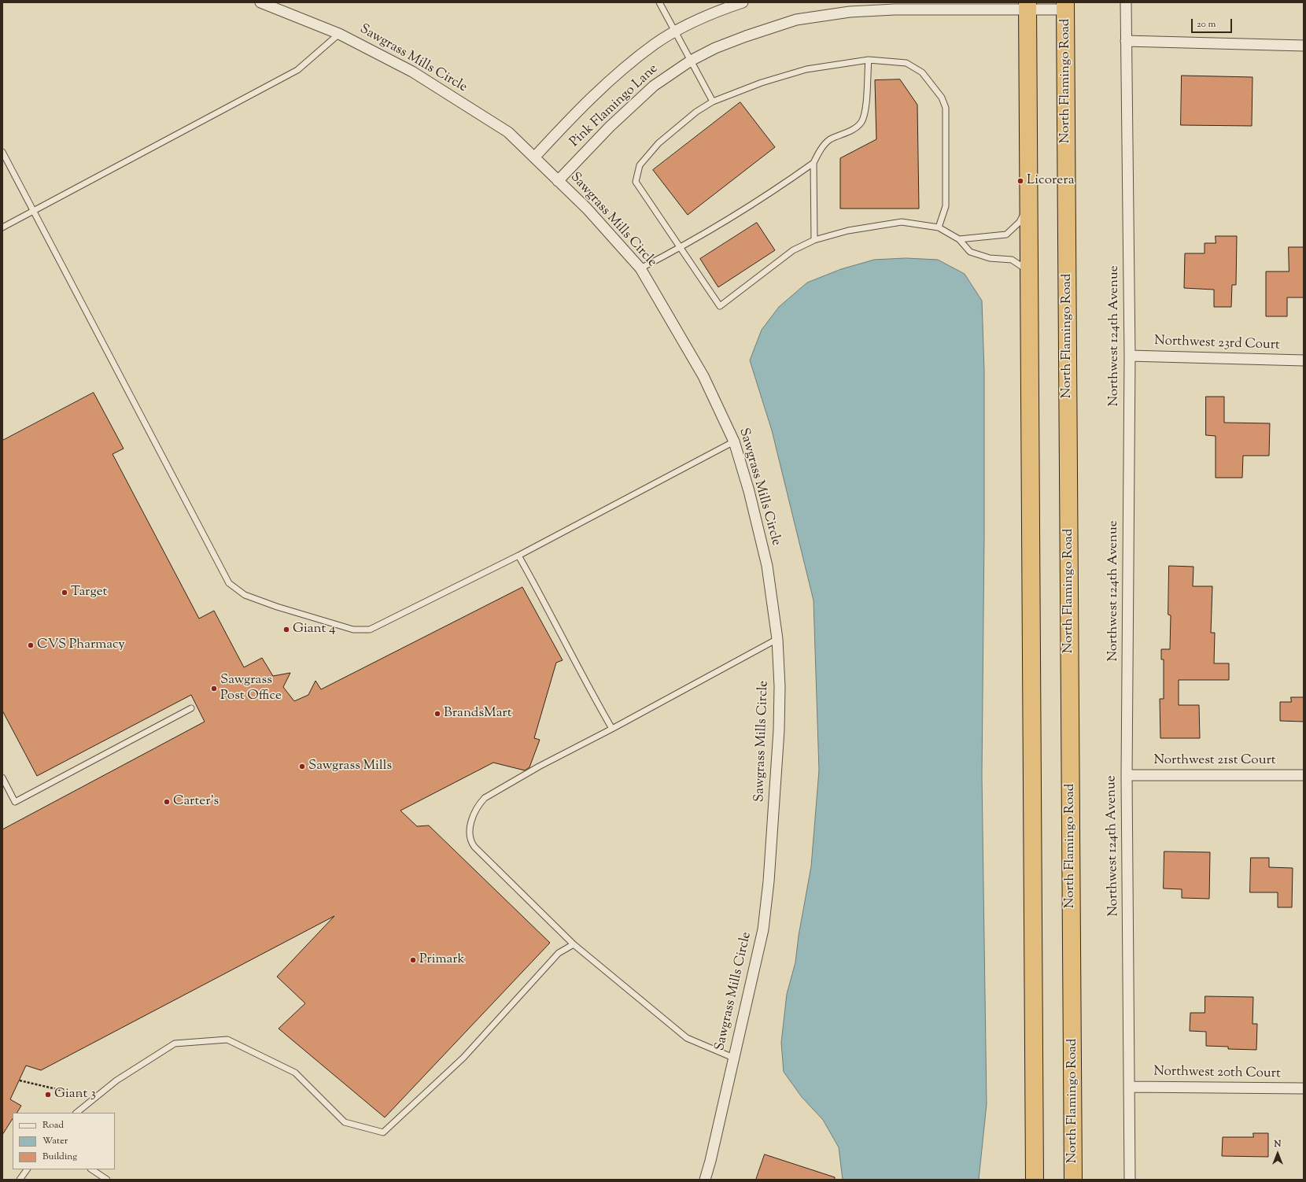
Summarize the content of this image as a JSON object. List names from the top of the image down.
{
  "streets": {
    "highway": ["North Flamingo Road"],
    "street": [
      "Sawgrass Mills Circle",
      "Pink Flamingo Lane",
      "Northwest 124th Avenue",
      "Northwest 23rd Court",
      "Northwest 21st Court",
      "Northwest 20th Court"
    ]
  },
  "crossings": [
    ["Sawgrass Mills Circle", "Pink Flamingo Lane"],
    ["North Flamingo Road", "Pink Flamingo Lane"],
    ["Northwest 124th Avenue", "Northwest 23rd Court"],
    ["Northwest 124th Avenue", "Northwest 21st Court"],
    ["Northwest 124th Avenue", "Northwest 20th Court"]
  ],
  "places": [
    "Licorera",
    "Target",
    "Giant 4",
    "CVS Pharmacy",
    "Sawgrass Post Office",
    "BrandsMart",
    "Sawgrass Mills",
    "Carter's",
    "Primark",
    "Giant 3"
  ],
  "legend": ["Road", "Water", "Building"],
  "scale_bar": "20 m",
  "north": "top"
}
